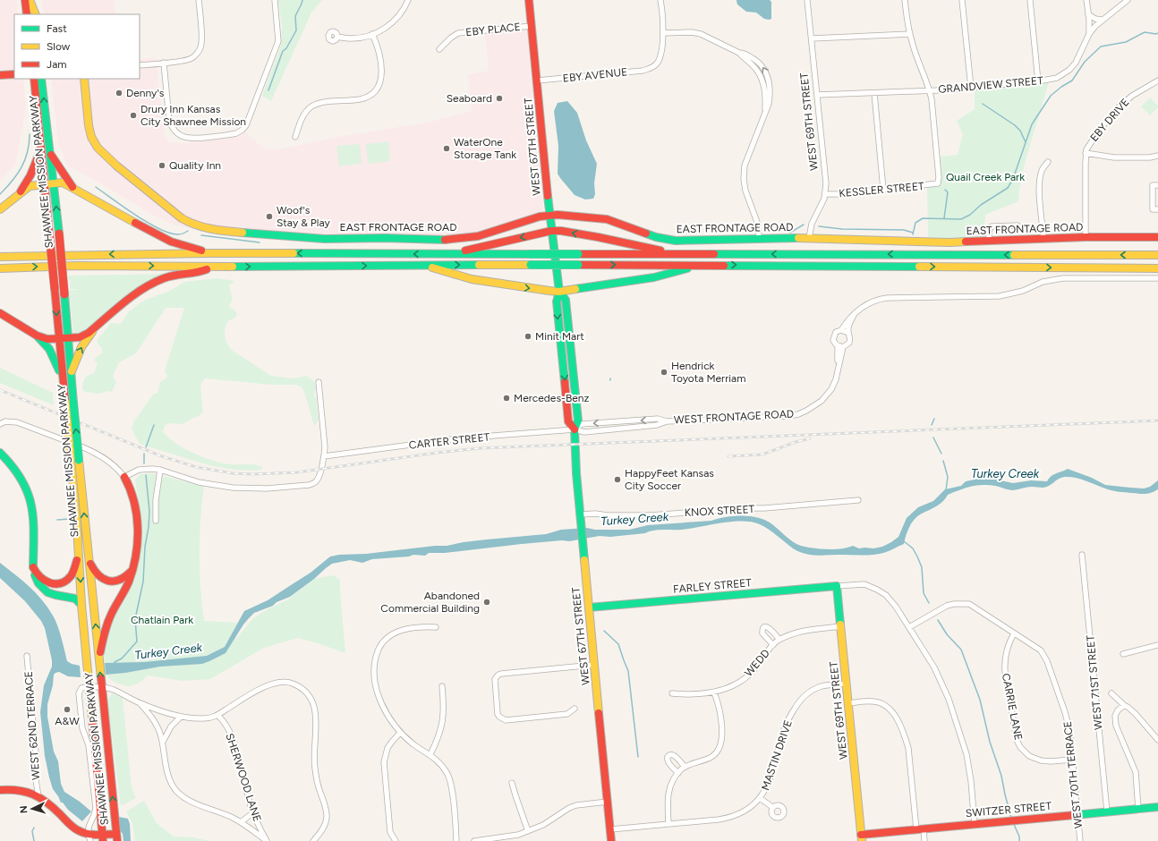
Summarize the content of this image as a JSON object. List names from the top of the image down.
{
  "streets": {
    "main road": [
      "WEST 69TH STREET",
      "WEST 67TH STREET",
      "SHAWNEE MISSION PARKWAY",
      "EAST FRONTAGE ROAD",
      "FARLEY STREET",
      "SWITZER STREET"
    ],
    "street": [
      "EBY PLACE",
      "EBY AVENUE",
      "GRANDVIEW STREET",
      "EBY DRIVE",
      "KESSLER STREET",
      "WEST FRONTAGE ROAD",
      "CARTER STREET",
      "KNOX STREET",
      "WEDD",
      "WEST 71ST STREET",
      "CARRIE LANE",
      "WEST 62ND TERRACE",
      "MASTIN DRIVE",
      "WEST 70TH TERRACE",
      "SHERWOOD LANE"
    ]
  },
  "crossings": [
    ["EBY PLACE", "WEST 67TH STREET"],
    ["EBY AVENUE", "WEST 67TH STREET"],
    ["GRANDVIEW STREET", "WEST 69TH STREET"],
    ["GRANDVIEW STREET", "KESSLER STREET"],
    ["EBY DRIVE", "EAST FRONTAGE ROAD"],
    ["WEST 69TH STREET", "KESSLER STREET"],
    ["WEST 69TH STREET", "EAST FRONTAGE ROAD"],
    ["WEST 69TH STREET", "FARLEY STREET"],
    ["WEST 69TH STREET", "WEDD"],
    ["WEST 69TH STREET", "MASTIN DRIVE"],
    ["WEST 69TH STREET", "SWITZER STREET"],
    ["WEST 67TH STREET", "EAST FRONTAGE ROAD"],
    ["WEST 67TH STREET", "WEST FRONTAGE ROAD"],
    ["WEST 67TH STREET", "CARTER STREET"],
    ["WEST 67TH STREET", "KNOX STREET"],
    ["WEST 67TH STREET", "FARLEY STREET"],
    ["WEST 67TH STREET", "MASTIN DRIVE"],
    ["WEST FRONTAGE ROAD", "CARTER STREET"],
    ["WEST 71ST STREET", "SWITZER STREET"],
    ["CARRIE LANE", "WEST 70TH TERRACE"],
    ["WEST 70TH TERRACE", "SWITZER STREET"]
  ],
  "water": ["Turkey Creek"],
  "parks": ["Quail Creek Park", "Chatlain Park"],
  "places": [
    "Denny's",
    "Seaboard",
    "Drury Inn Kansas City Shawnee Mission",
    "WaterOne Storage Tank",
    "Quality Inn",
    "Woof's Stay & Play",
    "Minit Mart",
    "Hendrick Toyota Merriam",
    "Mercedes-Benz",
    "HappyFeet Kansas City Soccer",
    "Abandoned Commercial Building",
    "A&W"
  ],
  "legend": ["Fast", "Slow", "Jam"],
  "north": "left"
}
